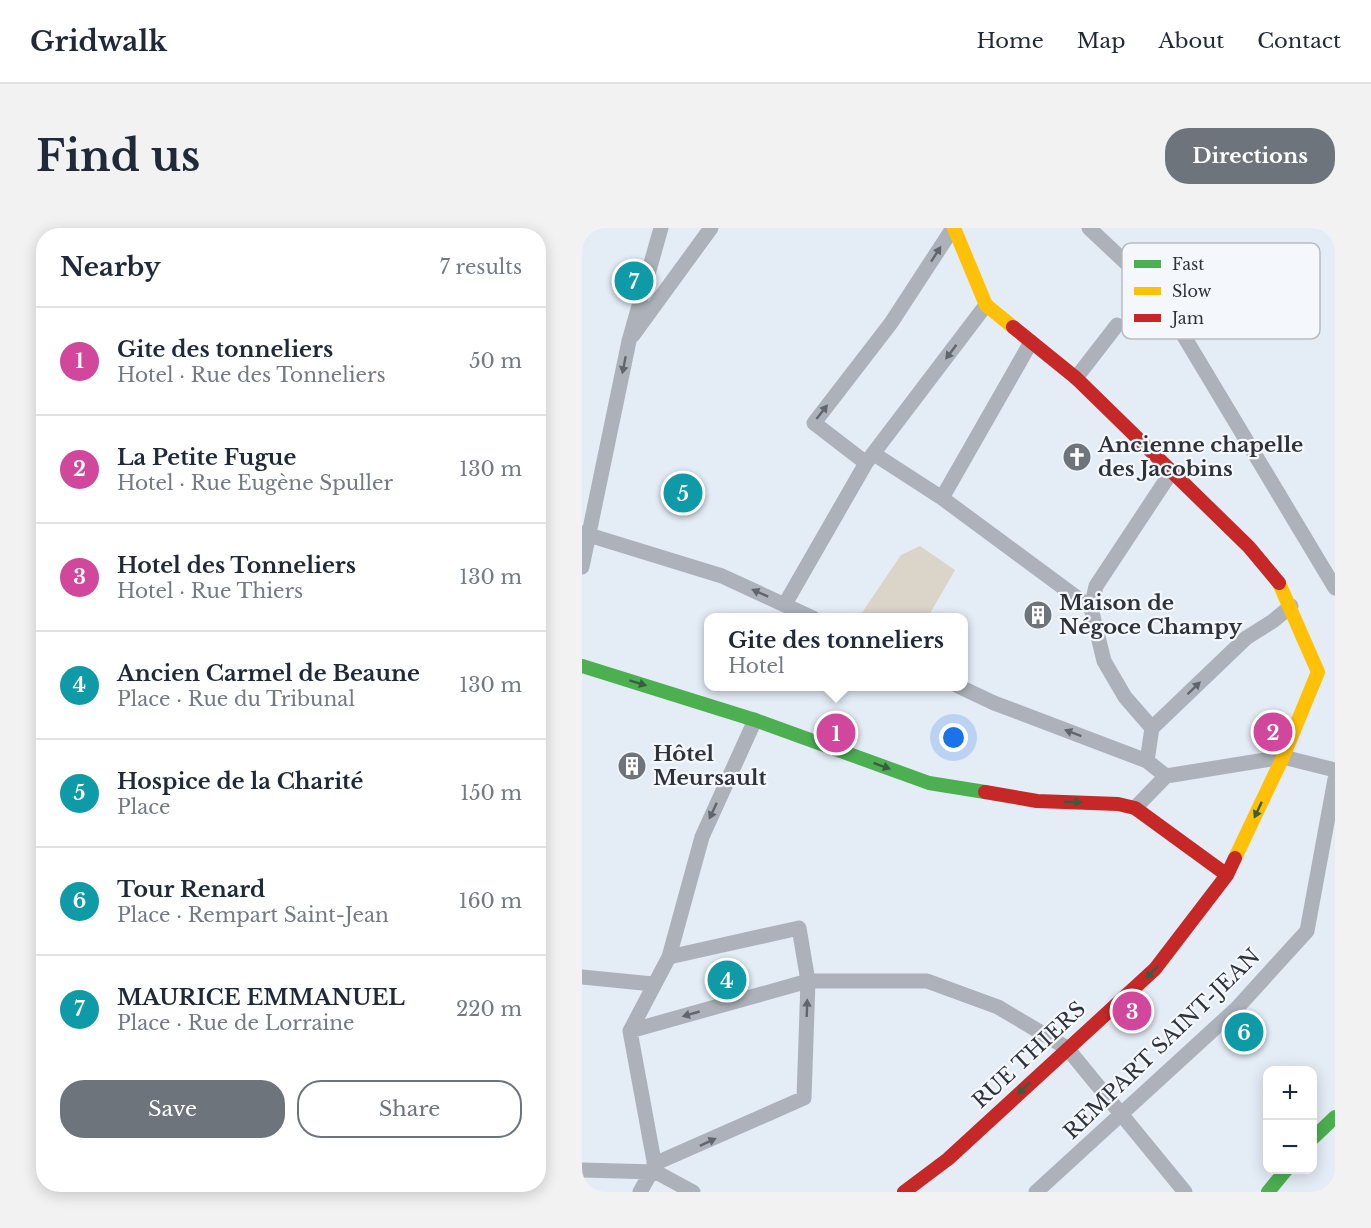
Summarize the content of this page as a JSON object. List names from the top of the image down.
{
  "streets": {
    "street": ["REMPART SAINT-JEAN", "RUE THIERS"]
  },
  "one_way": ["RUE THIERS"],
  "places": {
    "church": ["Ancienne chapelle des Jacobins"],
    "building": ["Maison de Négoce Champy", "Hôtel Meursault"]
  },
  "legend": ["Fast", "Slow", "Jam"],
  "page": {
    "header": "Gridwalk",
    "nav": [
      "Home",
      "Map",
      "About",
      "Contact"
    ],
    "buttons": [
      "Directions",
      ["Save", "Share"]
    ],
    "title": "Find us",
    "heading": ["Nearby", "7 results"],
    "pins": [
      "7",
      "5",
      "2",
      "1",
      "4",
      "3",
      "6"
    ],
    "list": [
      {
        "mark": "1",
        "name": "Gite des tonneliers",
        "note": "Hotel · Rue des Tonneliers",
        "value": "50 m"
      },
      {
        "mark": "2",
        "name": "La Petite Fugue",
        "note": "Hotel · Rue Eugène Spuller",
        "value": "130 m"
      },
      {
        "mark": "3",
        "name": "Hotel des Tonneliers",
        "note": "Hotel · Rue Thiers",
        "value": "130 m"
      },
      {
        "mark": "4",
        "name": "Ancien Carmel de Beaune",
        "note": "Place · Rue du Tribunal",
        "value": "130 m"
      },
      {
        "mark": "5",
        "name": "Hospice de la Charité",
        "note": "Place",
        "value": "150 m"
      },
      {
        "mark": "6",
        "name": "Tour Renard",
        "note": "Place · Rempart Saint-Jean",
        "value": "160 m"
      },
      {
        "mark": "7",
        "name": "MAURICE EMMANUEL",
        "note": "Place · Rue de Lorraine",
        "value": "220 m"
      }
    ],
    "popup": ["Gite des tonneliers", "Hotel"],
    "map_buttons": ["+", "−"]
  }
}
